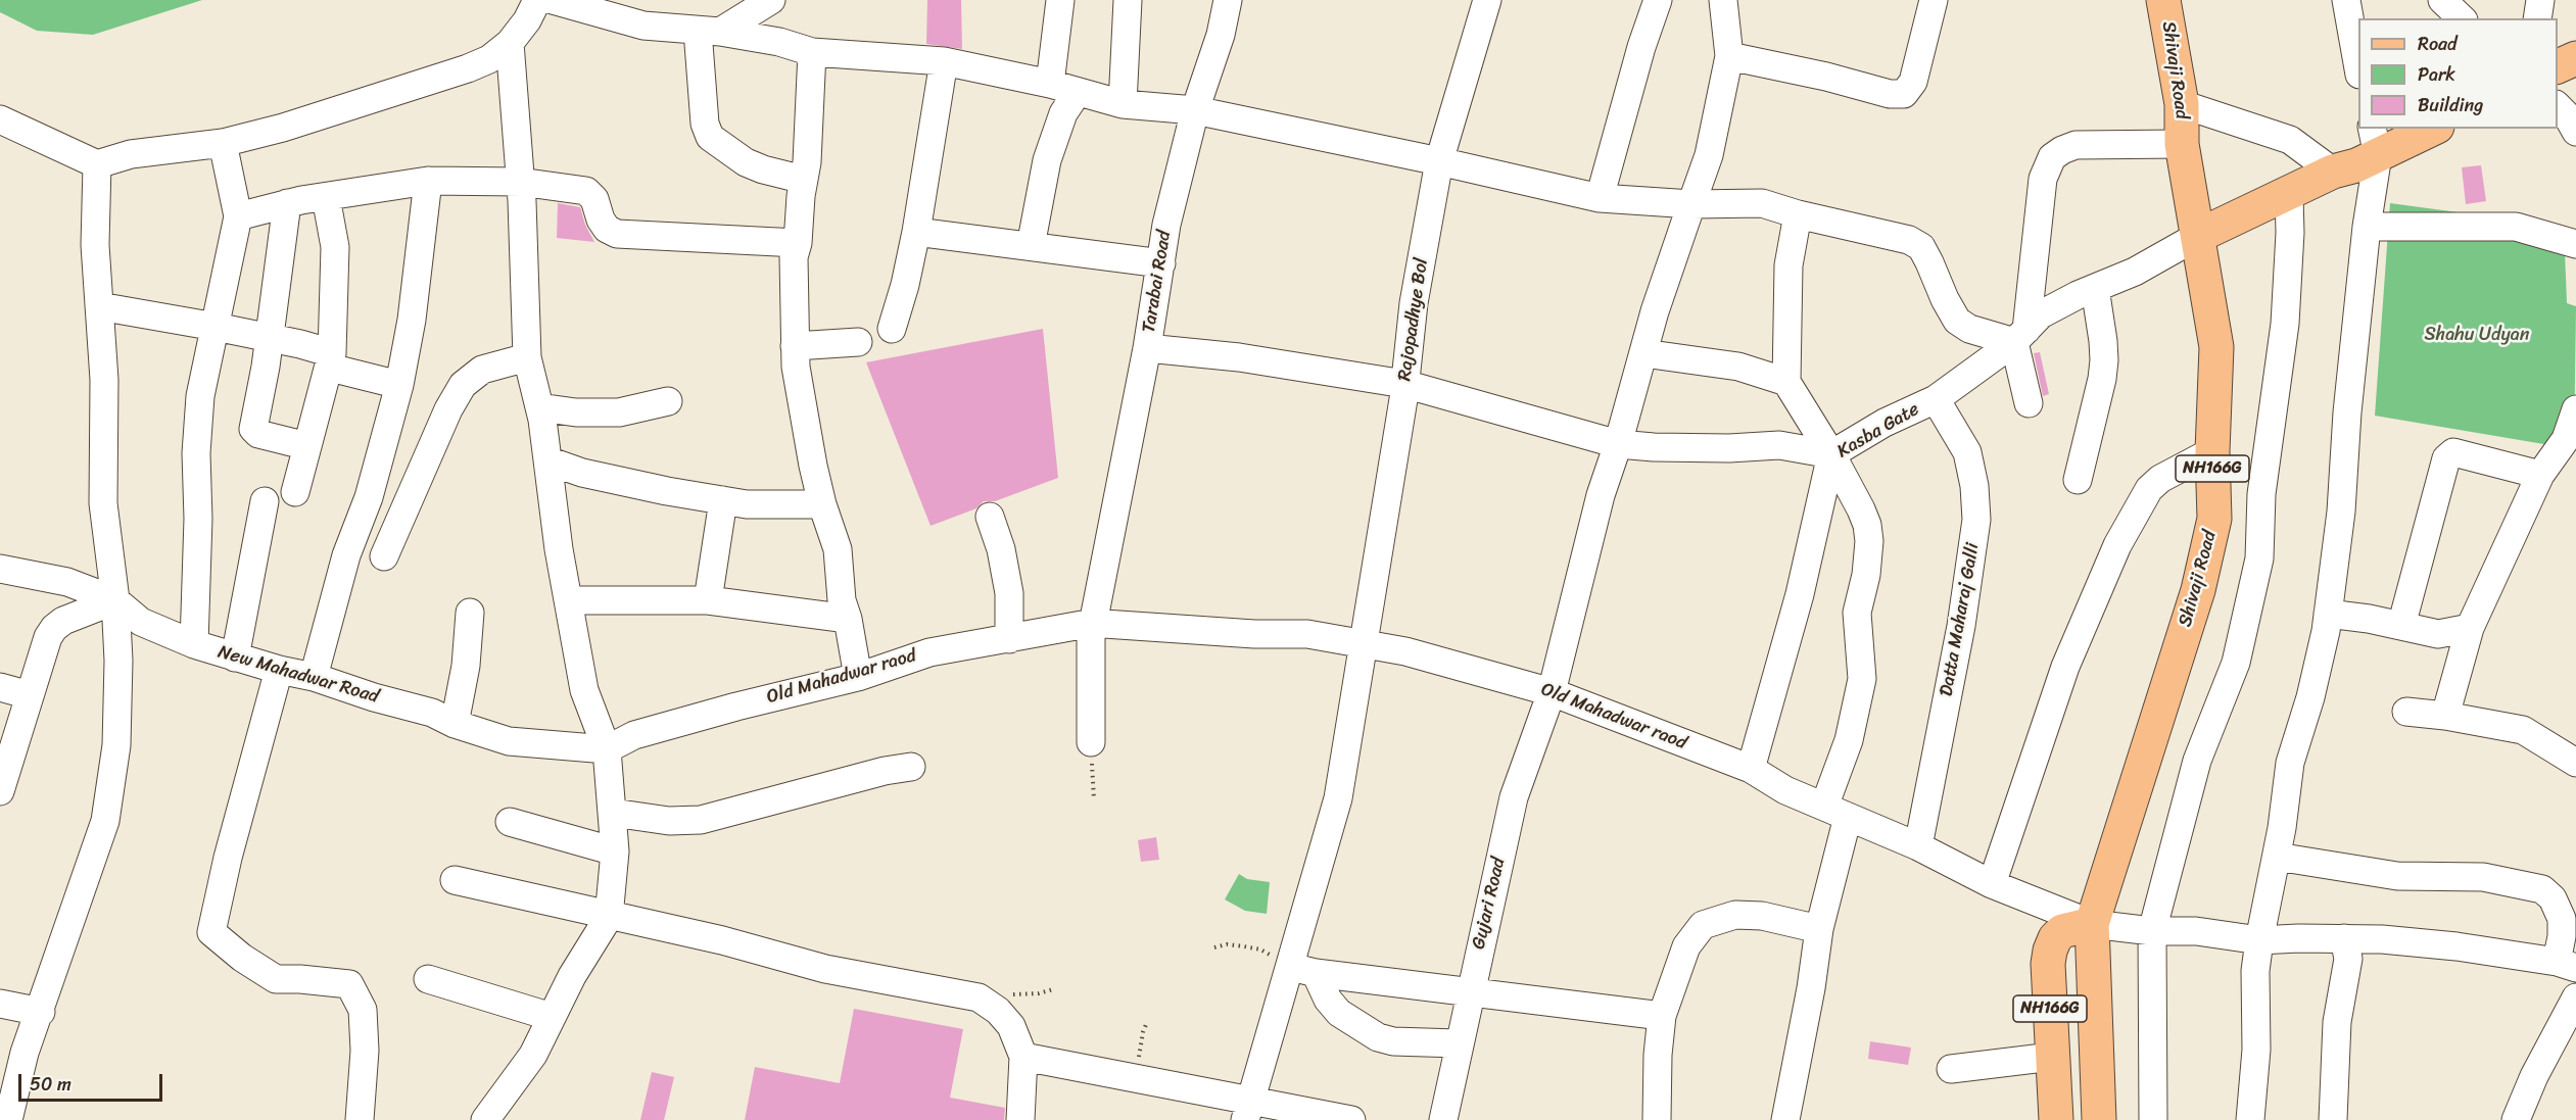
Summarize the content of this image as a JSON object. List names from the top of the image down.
{
  "streets": {
    "main road": ["Shivaji Road", "NH166G"],
    "street": [
      "Tarabai Road",
      "Rajopadhye Bol",
      "Kasba Gate",
      "Datta Maharaj Galli",
      "New Mahadwar Road",
      "Old Mahadwar raod",
      "Gujari Road"
    ]
  },
  "crossings": [
    ["Shivaji Road", "Kasba Gate"],
    ["Shivaji Road", "NH166G"],
    ["Shivaji Road", "Old Mahadwar raod"],
    ["Tarabai Road", "Old Mahadwar raod"],
    ["Rajopadhye Bol", "Old Mahadwar raod"],
    ["Kasba Gate", "Datta Maharaj Galli"],
    ["Kasba Gate", "Old Mahadwar raod"],
    ["NH166G", "Old Mahadwar raod"],
    ["Datta Maharaj Galli", "Old Mahadwar raod"],
    ["New Mahadwar Road", "Old Mahadwar raod"],
    ["Old Mahadwar raod", "Gujari Road"]
  ],
  "parks": ["Shahu Udyan"],
  "legend": ["Road", "Park", "Building"],
  "scale_bar": "50 m"
}
